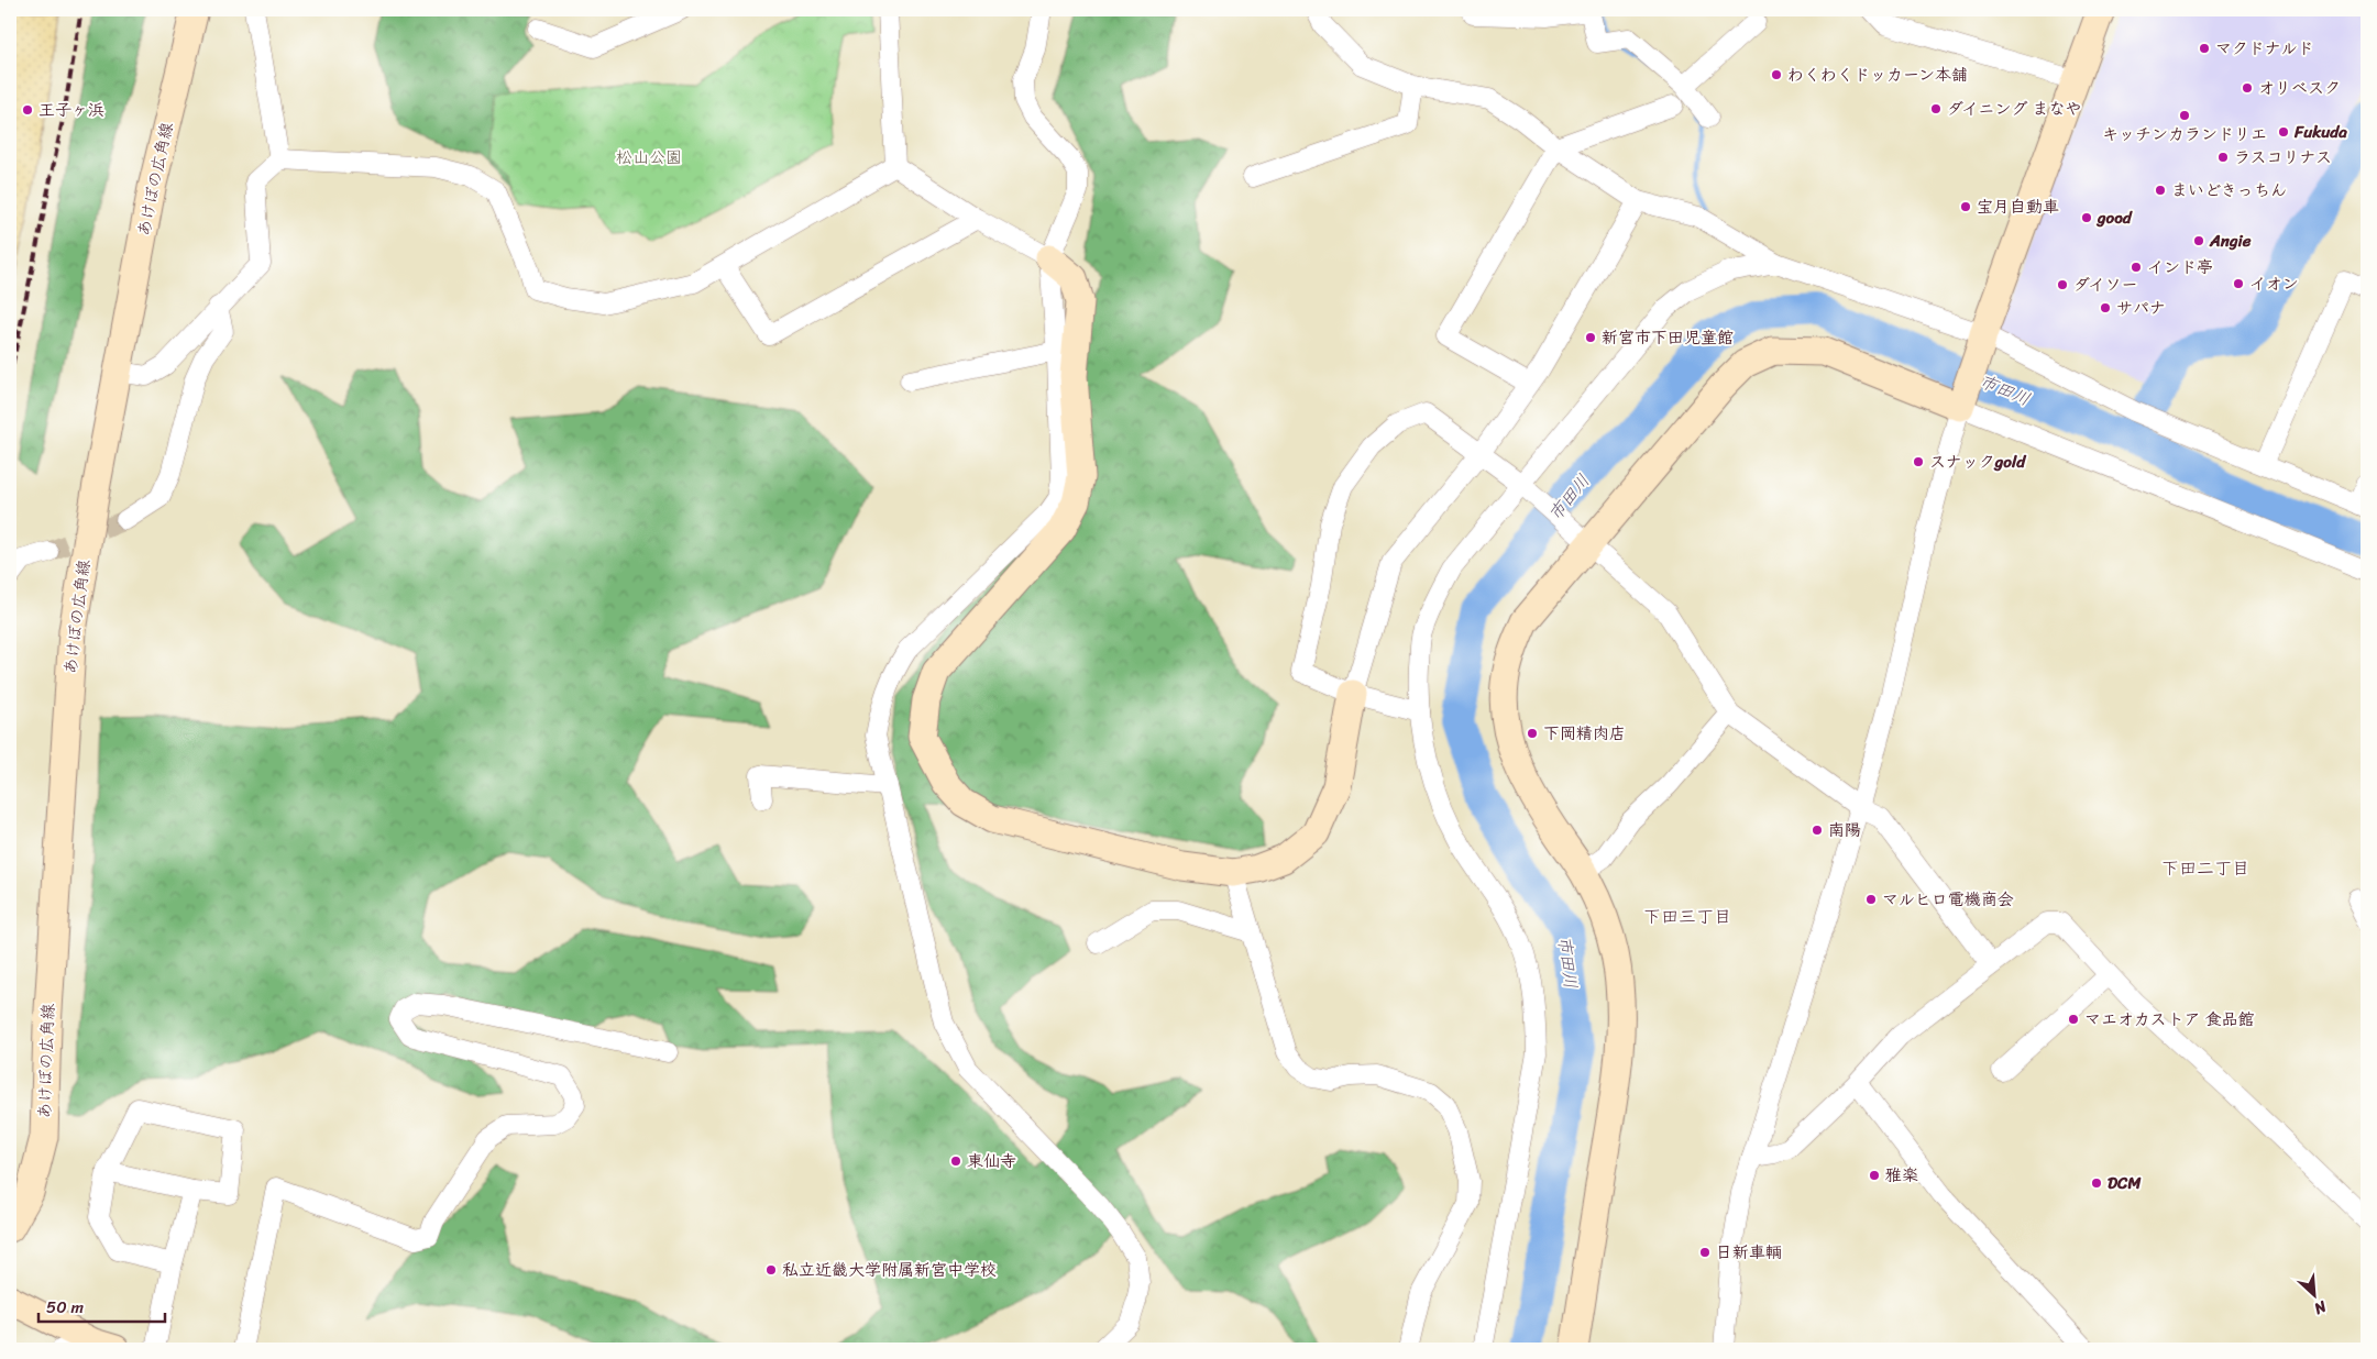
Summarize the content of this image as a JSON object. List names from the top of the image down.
{
  "streets": {
    "street": ["あけぼの広角線"]
  },
  "districts": ["下田二丁目", "下田三丁目"],
  "water": ["市田川"],
  "parks": ["松山公園"],
  "places": [
    "マクドナルド",
    "わくわくドッカーン本舗",
    "オリベスク",
    "ダイニング まなや",
    "王子ヶ浜",
    "キッチンカランドリエ",
    "Fukuda",
    "ラスコリナス",
    "まいどきっちん",
    "宝月自動車",
    "good",
    "Angie",
    "インド亭",
    "イオン",
    "ダイソー",
    "サパナ",
    "新宮市下田児童館",
    "スナックgold",
    "下岡精肉店",
    "南陽",
    "マルヒロ電機商会",
    "マエオカストア 食品館",
    "東仙寺",
    "雅楽",
    "DCM",
    "日新車輌",
    "私立近畿大学附属新宮中学校"
  ],
  "scale_bar": "50 m",
  "north": "bottom right"
}
